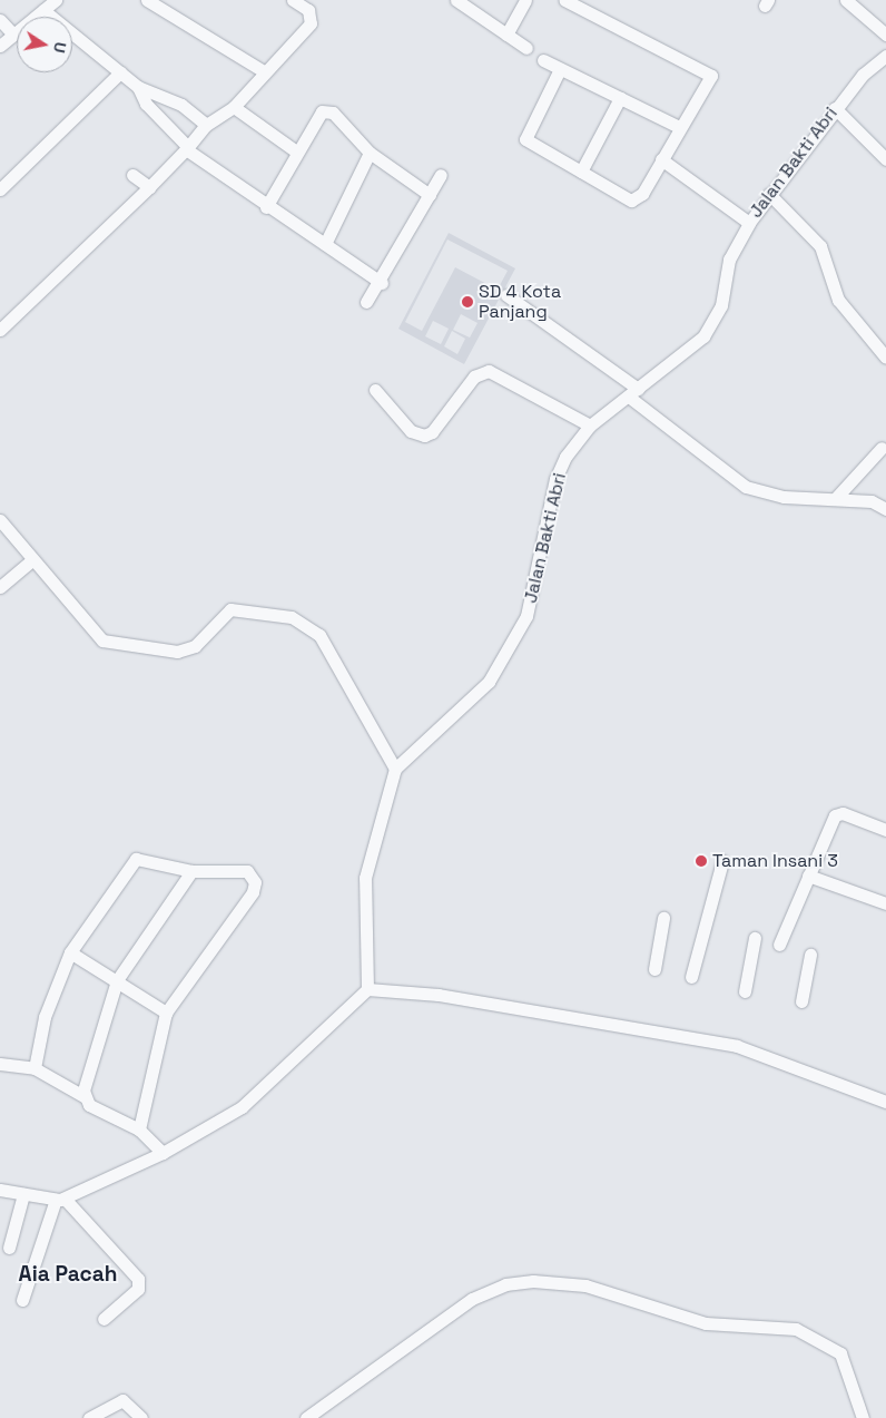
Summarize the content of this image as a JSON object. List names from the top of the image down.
{
  "streets": {
    "street": ["Jalan Bakti Abri"]
  },
  "districts": ["Aia Pacah"],
  "places": ["SD 4 Kota Panjang", "Taman Insani 3"],
  "north": "right"
}
